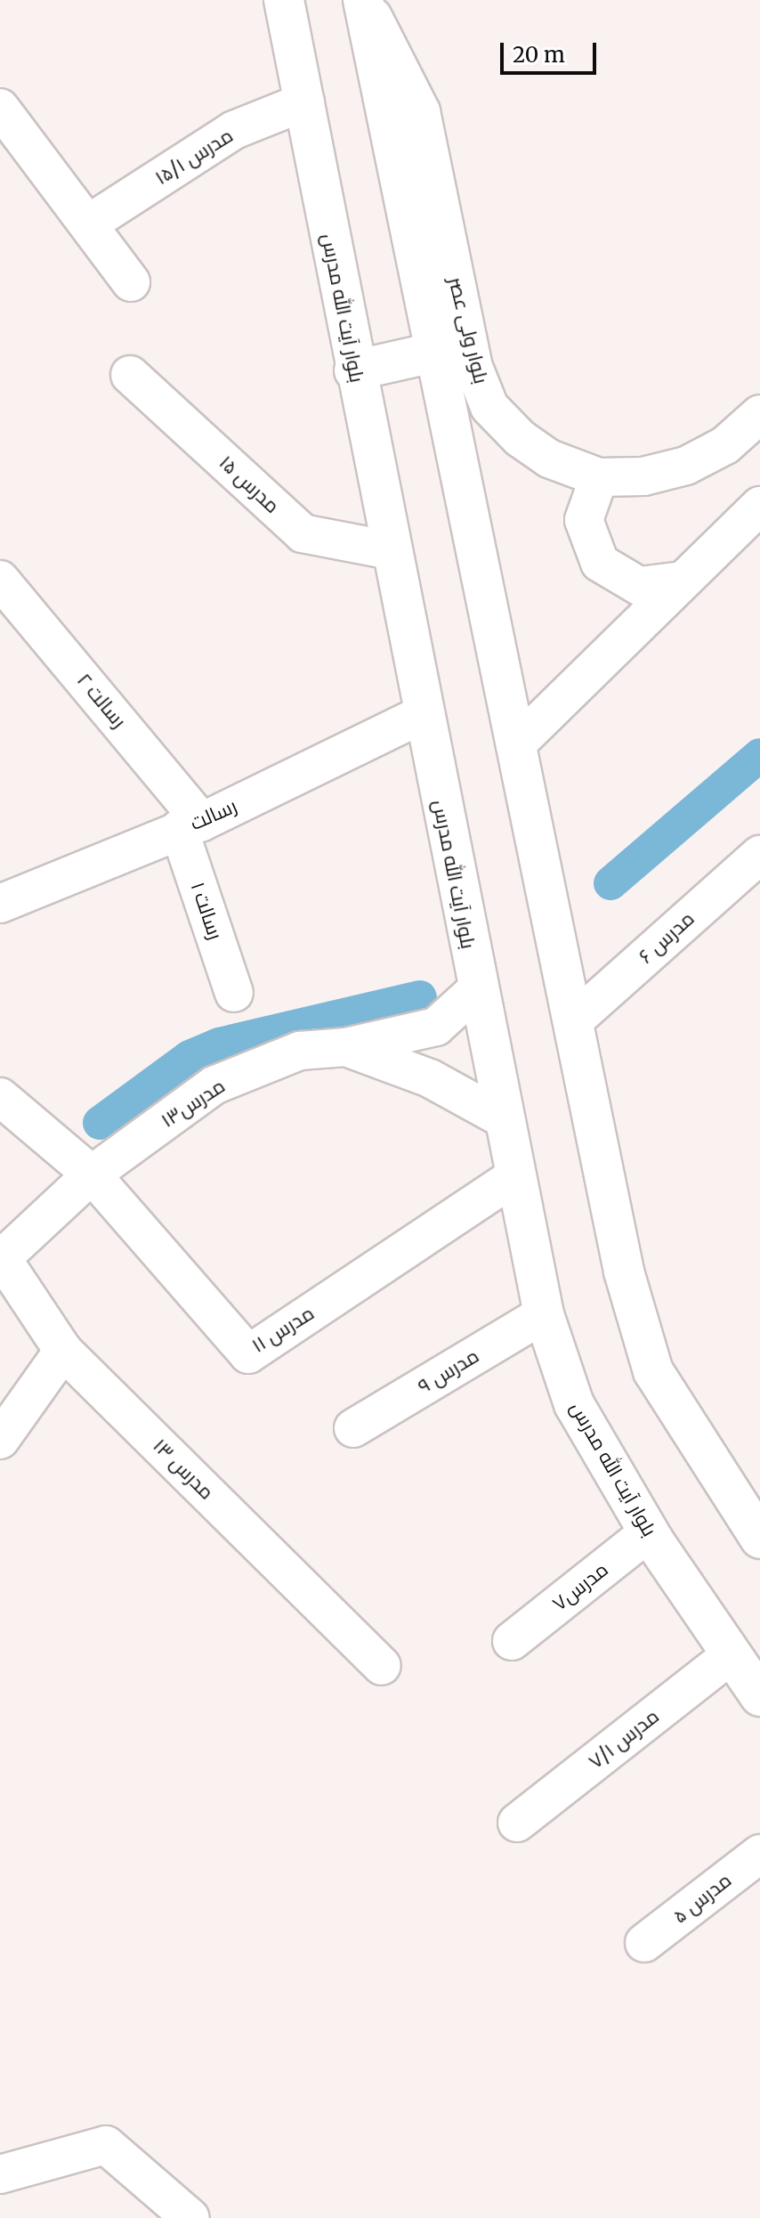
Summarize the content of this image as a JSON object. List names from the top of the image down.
{
  "streets": {
    "main road": ["بلوار آیت الله مدرس"],
    "street": [
      "مدرس ۱۵/۱",
      "بلوار ولی عصر",
      "مدرس ۱۵",
      "رسالت ۲",
      "رسالت",
      "رسالت ۱",
      "مدرس ۶",
      "مدرس۱۳",
      "مدرس ۱۱",
      "مدرس ۹",
      "مدرس ۱۳",
      "مدرس۷",
      "مدرس ۷/۱",
      "مدرس ۵"
    ]
  },
  "crossings": [
    ["مدرس ۱۵/۱", "بلوار آیت الله مدرس"],
    ["بلوار آیت الله مدرس", "مدرس ۱۵"],
    ["بلوار آیت الله مدرس", "رسالت"],
    ["بلوار آیت الله مدرس", "مدرس۱۳"],
    ["بلوار آیت الله مدرس", "مدرس ۱۱"],
    ["بلوار آیت الله مدرس", "مدرس ۹"],
    ["بلوار آیت الله مدرس", "مدرس۷"],
    ["بلوار آیت الله مدرس", "مدرس ۷/۱"],
    ["رسالت ۲", "رسالت"],
    ["رسالت ۲", "رسالت ۱"],
    ["رسالت", "رسالت ۱"],
    ["مدرس۱۳", "مدرس ۱۱"],
    ["مدرس۱۳", "مدرس ۱۳"],
    ["مدرس ۱۱", "مدرس ۱۳"]
  ],
  "scale_bar": "20 m"
}
